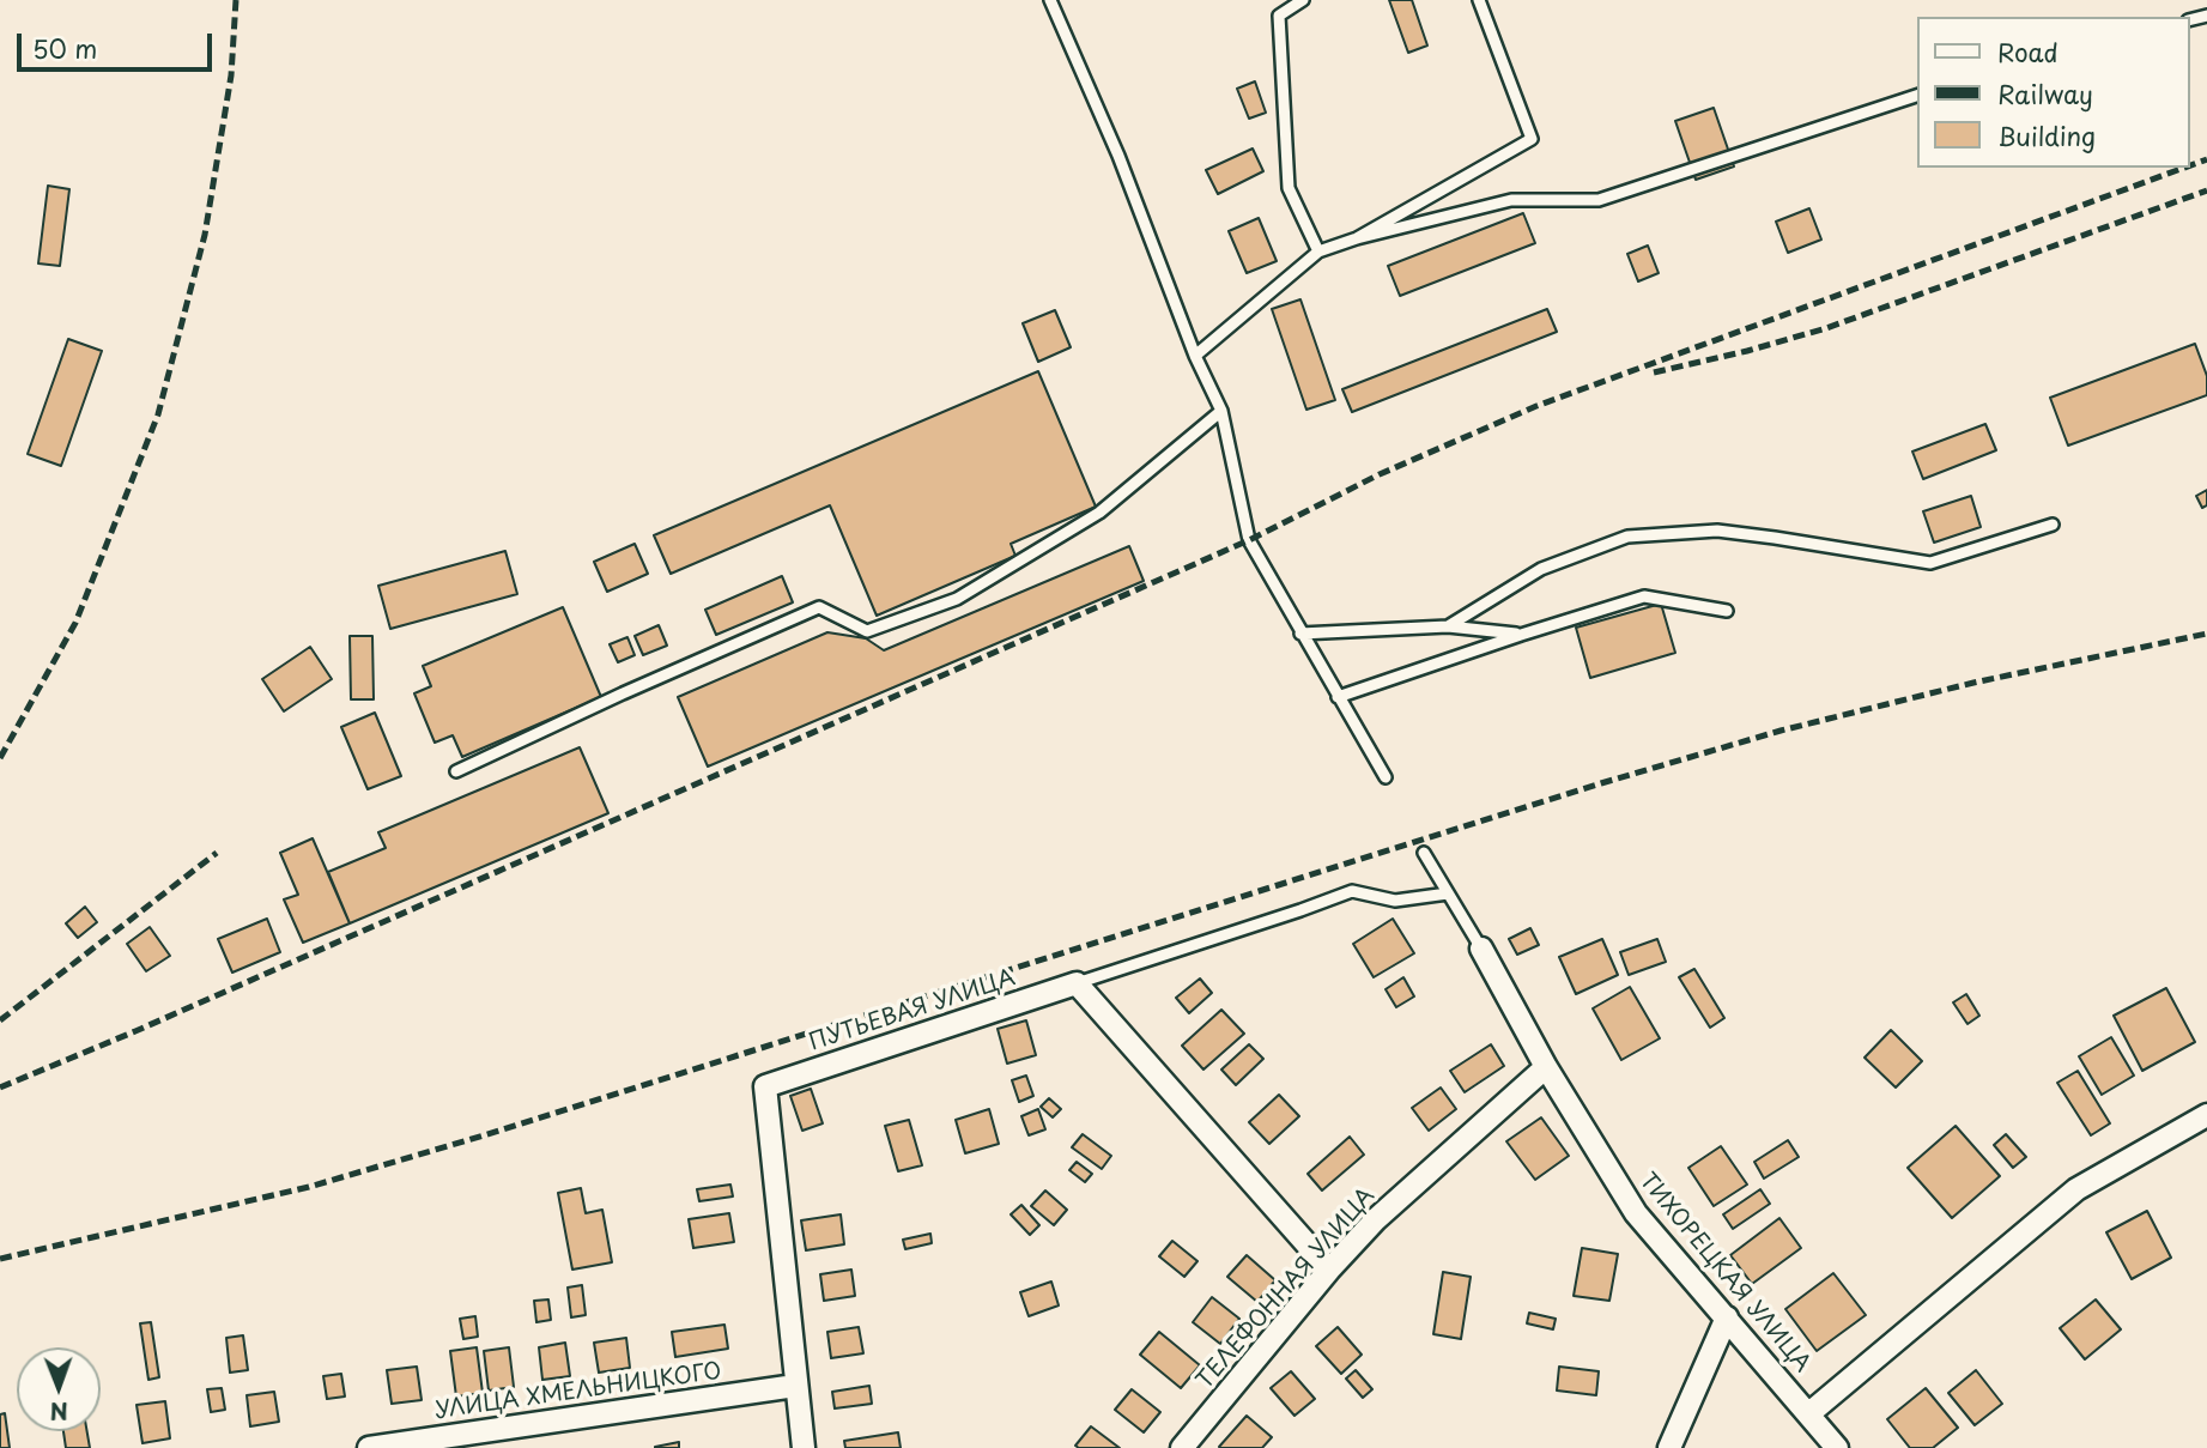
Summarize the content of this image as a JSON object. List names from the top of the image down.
{
  "streets": {
    "street": [
      "ПУТЬЕВАЯ УЛИЦА",
      "ТИХОРЕЦКАЯ УЛИЦА",
      "ТЕЛЕФОННАЯ УЛИЦА",
      "УЛИЦА ХМЕЛЬНИЦКОГО"
    ]
  },
  "crossings": [
    ["ПУТЬЕВАЯ УЛИЦА", "УЛИЦА ХМЕЛЬНИЦКОГО"],
    ["ТИХОРЕЦКАЯ УЛИЦА", "ТЕЛЕФОННАЯ УЛИЦА"]
  ],
  "legend": ["Road", "Railway", "Building"],
  "scale_bar": "50 m",
  "north": "bottom"
}
